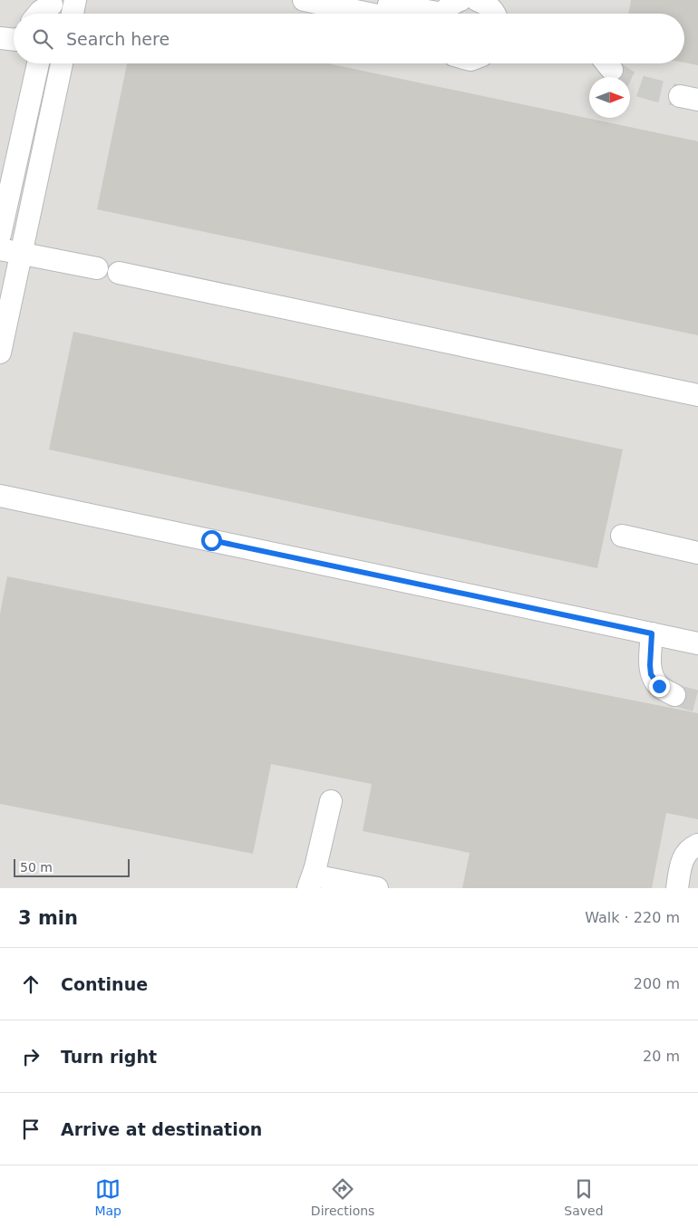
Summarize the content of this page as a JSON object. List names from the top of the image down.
{
  "scale_bar": "50 m",
  "north": "right",
  "page": {
    "search": "Search here",
    "scale": "50 m",
    "heading": ["3 min", "Walk · 220 m"],
    "list": [
      ["Continue", "200 m"],
      ["Turn right", "20 m"],
      "Arrive at destination"
    ],
    "nav": ["Map", "Directions", "Saved"]
  }
}
